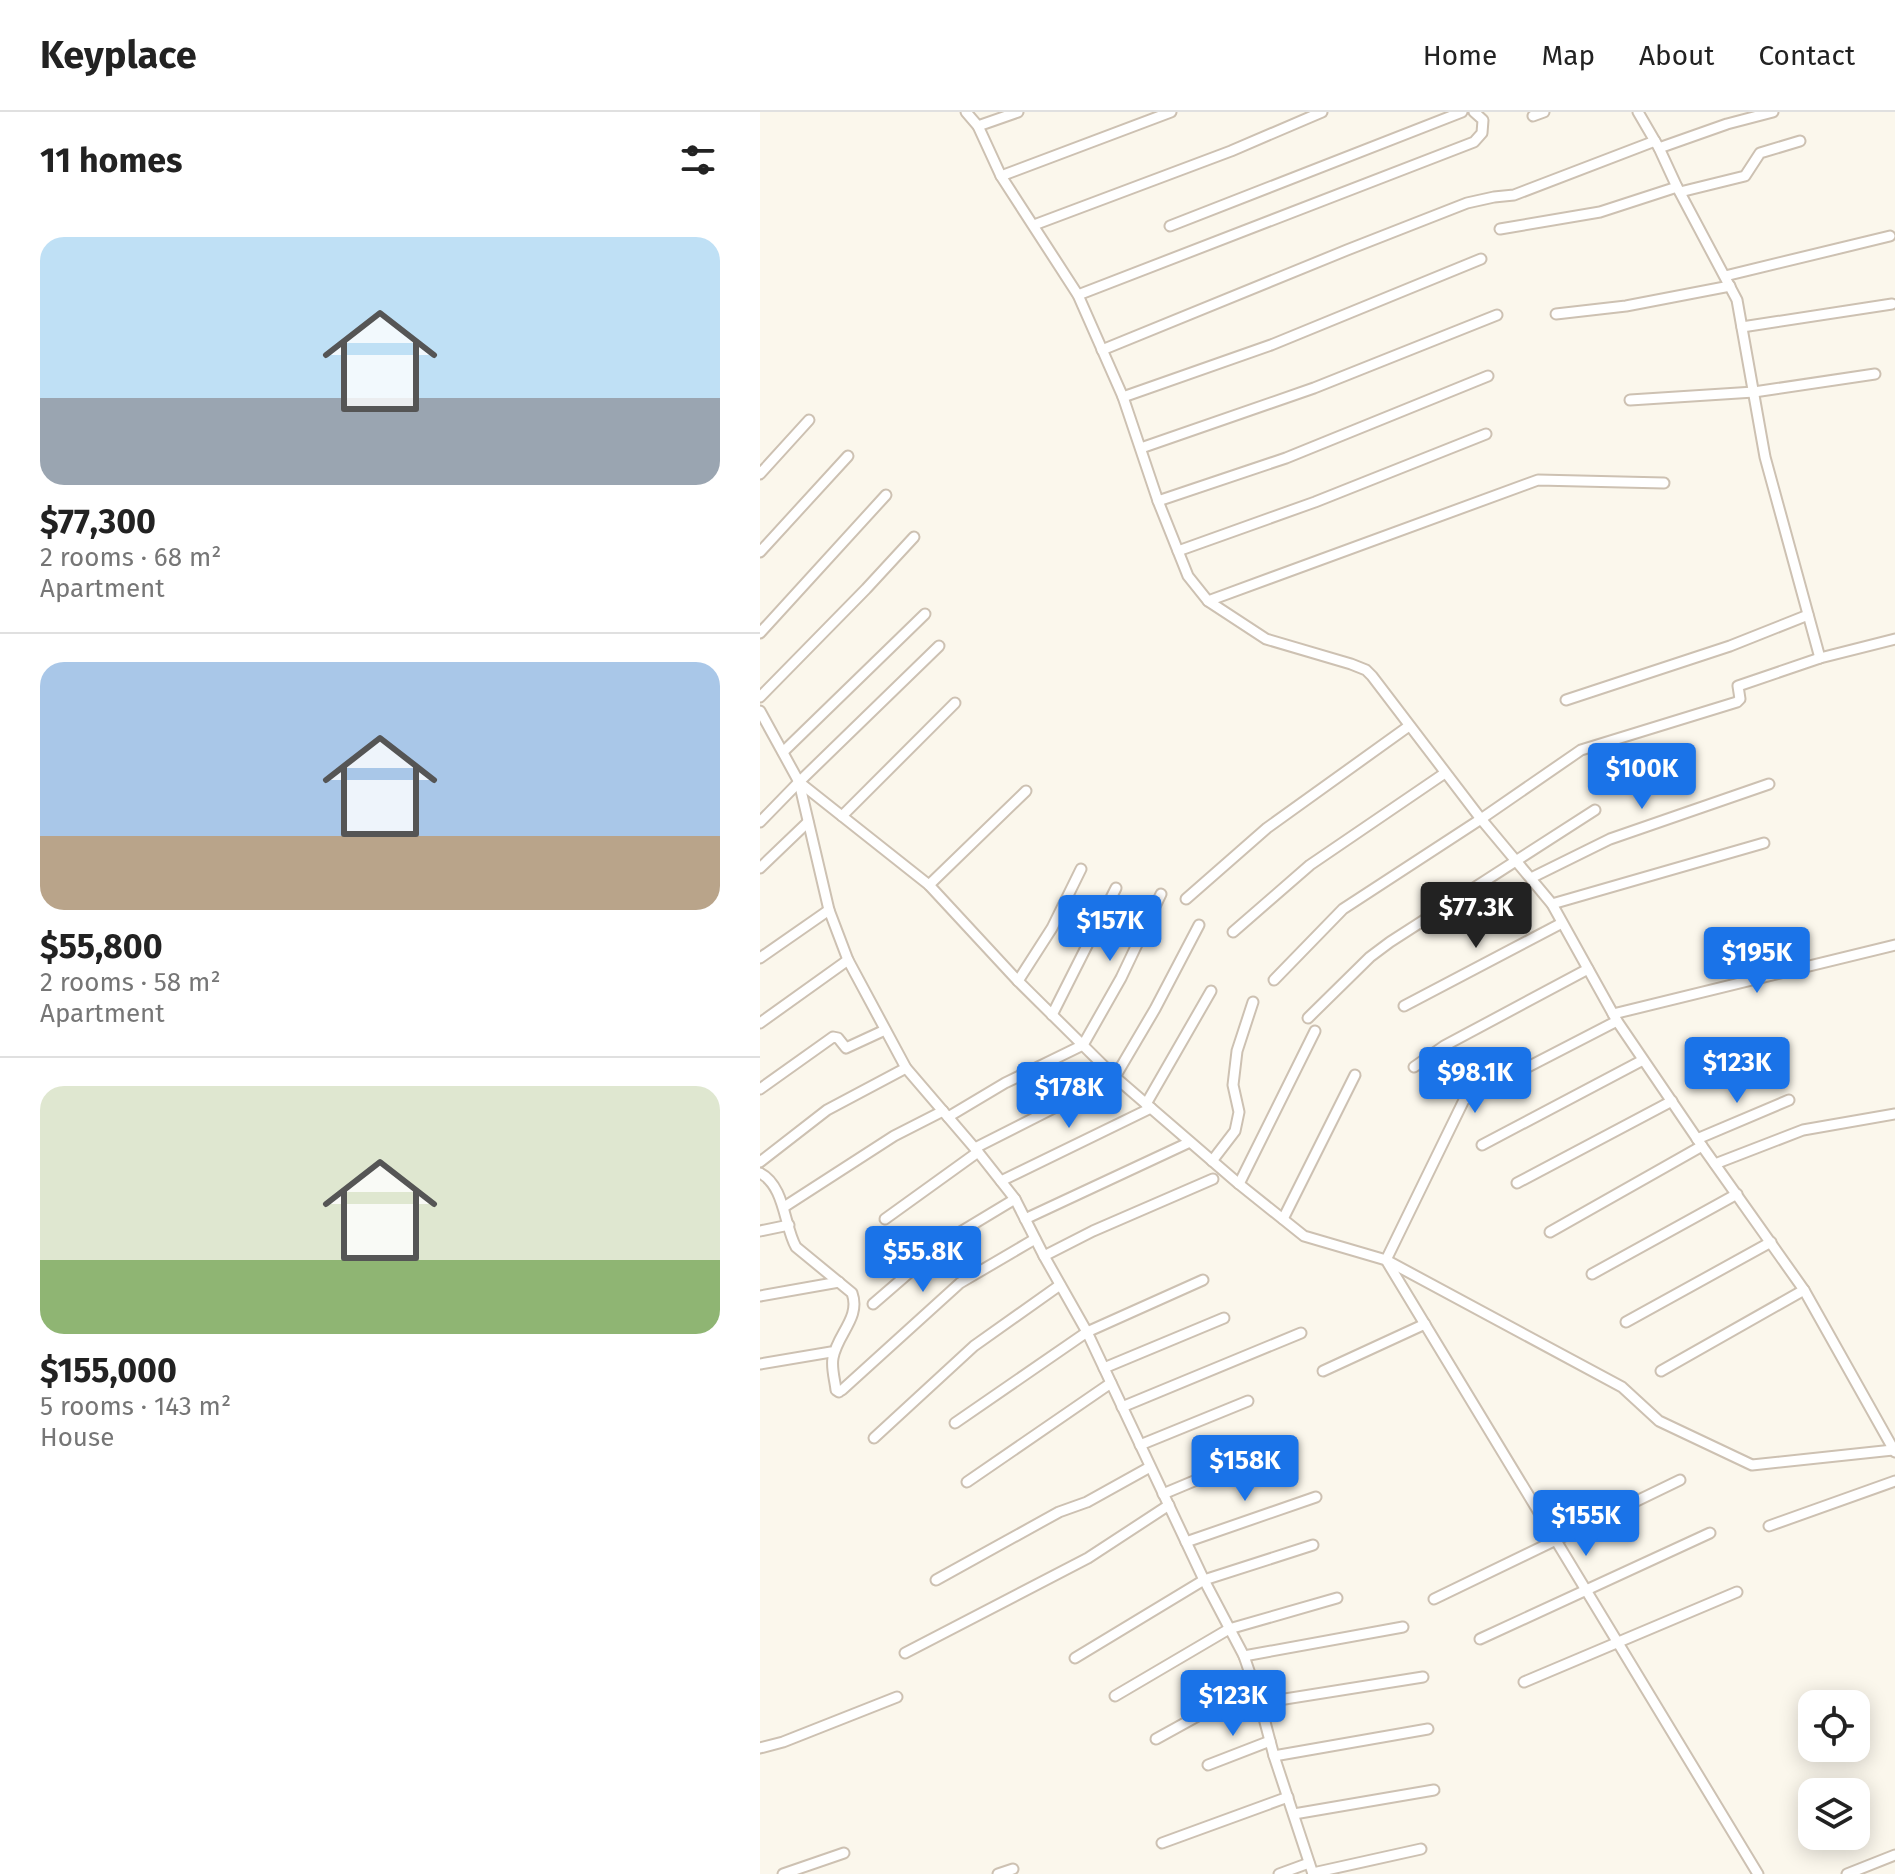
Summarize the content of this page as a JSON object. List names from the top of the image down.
{
  "page": {
    "header": "Keyplace",
    "nav": [
      "Home",
      "Map",
      "About",
      "Contact"
    ],
    "heading": "11 homes",
    "list": [
      {
        "name": "$77,300",
        "note": "2 rooms · 68 m² · Apartment"
      },
      {
        "name": "$55,800",
        "note": "2 rooms · 58 m² · Apartment"
      },
      {
        "name": "$155,000",
        "note": "5 rooms · 143 m² · House"
      }
    ],
    "price": [
      "$100K",
      "$77.3K",
      "$157K",
      "$195K",
      "$123K",
      "$98.1K",
      "$178K",
      "$55.8K",
      "$158K",
      "$155K",
      "$123K"
    ]
  }
}
